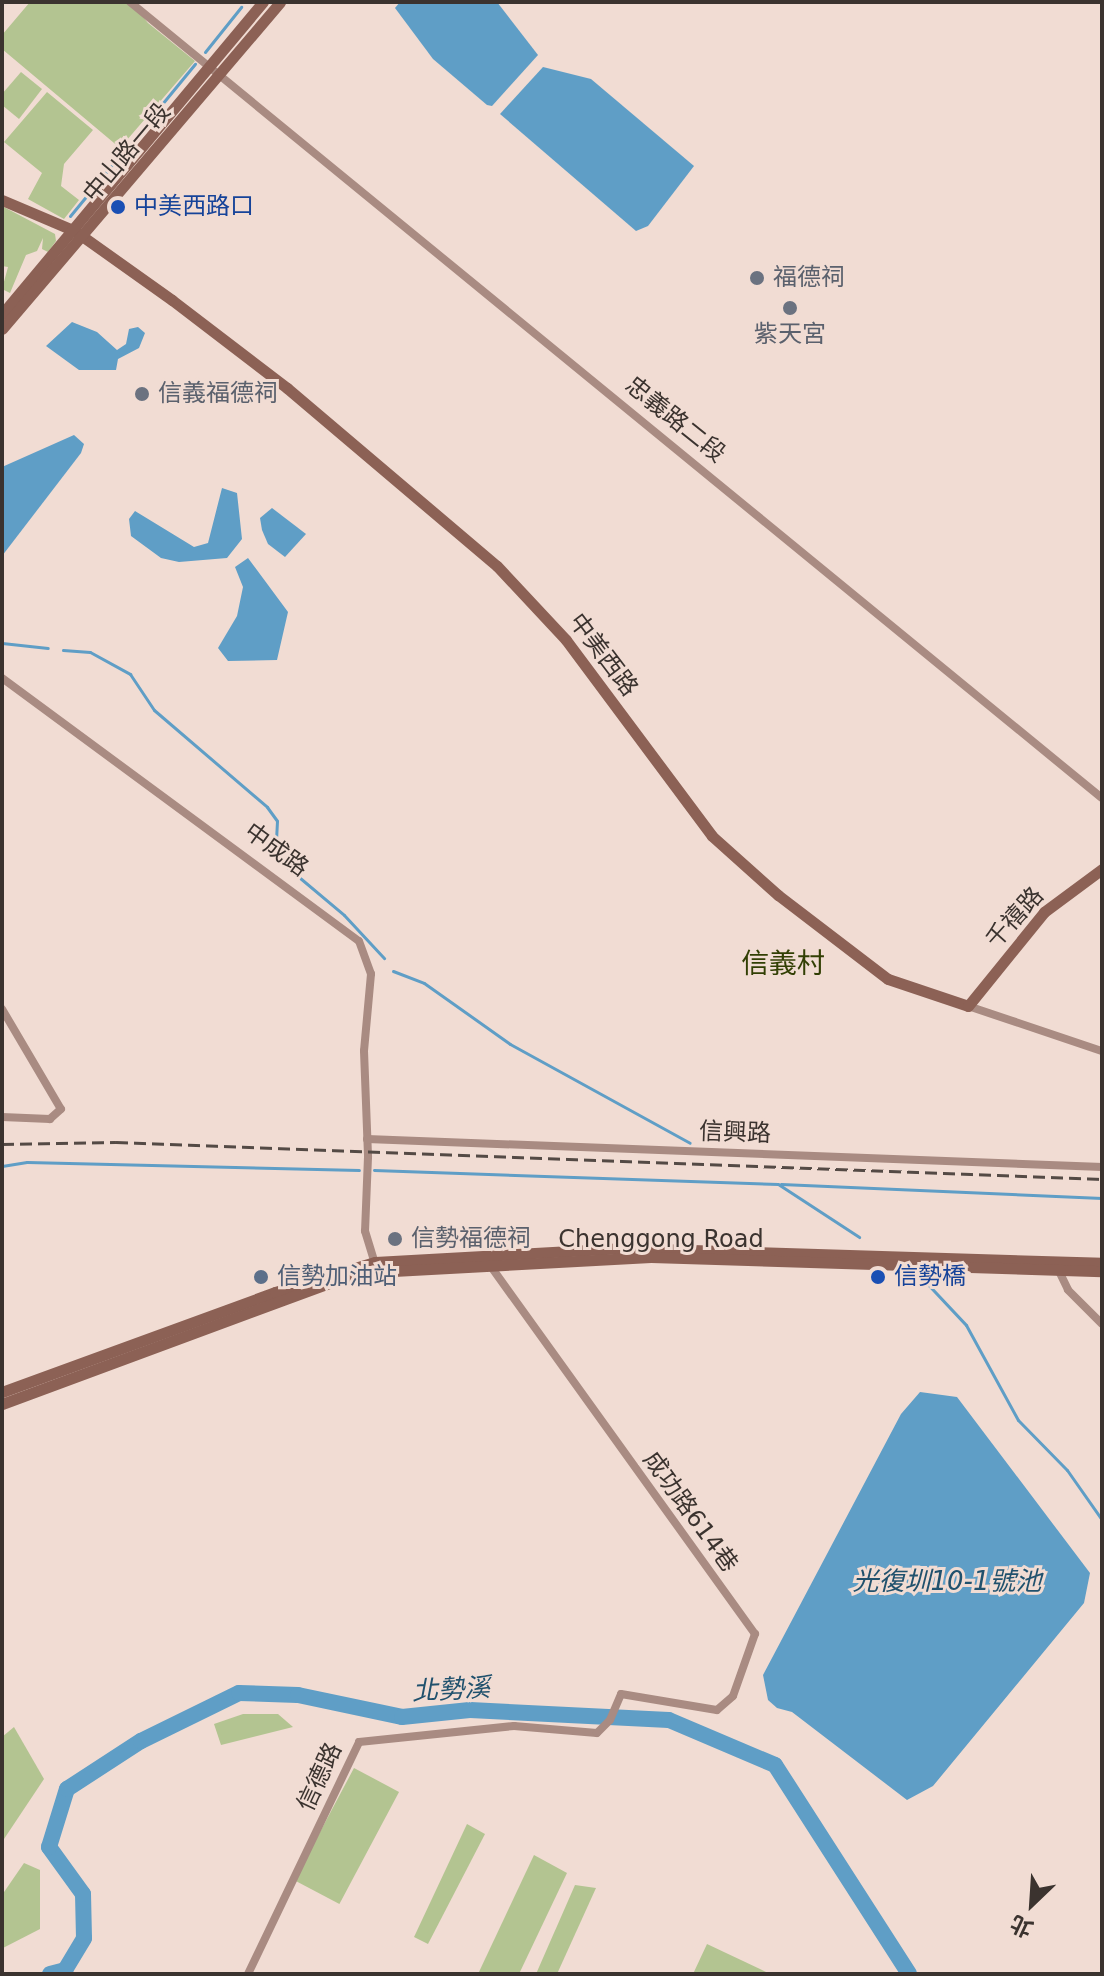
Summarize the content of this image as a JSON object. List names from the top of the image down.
{
  "streets": {
    "street": [
      "中山路一段",
      "忠義路二段",
      "中美西路",
      "中成路",
      "千禧路",
      "信興路",
      "Chenggong Road",
      "成功路614巷",
      "信德路"
    ]
  },
  "crossings": [
    ["中山路一段", "忠義路二段"],
    ["中山路一段", "中美西路"],
    ["中美西路", "千禧路"],
    ["中成路", "信興路"],
    ["中成路", "Chenggong Road"],
    ["Chenggong Road", "成功路614巷"],
    ["成功路614巷", "信德路"]
  ],
  "districts": ["信義村"],
  "water": ["光復圳10-1號池", "北勢溪"],
  "places": [
    "中美西路口",
    "福德祠",
    "紫天宮",
    "信義福德祠",
    "信勢福德祠",
    "信勢加油站",
    "信勢橋"
  ],
  "north": "bottom left"
}
